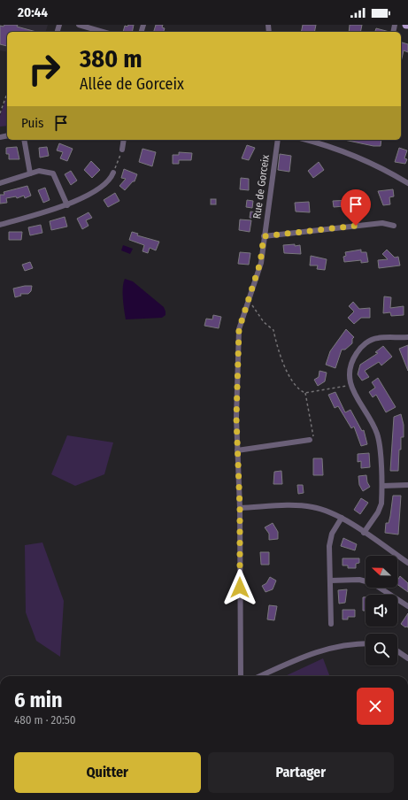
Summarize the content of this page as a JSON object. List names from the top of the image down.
{
  "streets": {
    "street": ["Rue de Gorceix"]
  },
  "north": "left",
  "page": {
    "status": "20:44",
    "turn": ["380 m", "Allée de Gorceix"],
    "then": "Puis",
    "heading": ["6 min", "480 m · 20:50"],
    "buttons": ["Quitter", "Partager"]
  }
}
